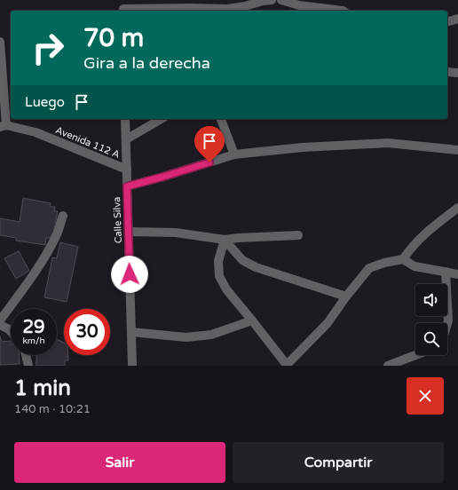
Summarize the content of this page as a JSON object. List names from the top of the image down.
{
  "streets": {
    "street": ["Avenida 112 A", "Calle Silva"]
  },
  "crossings": [
    ["Avenida 112 A", "Calle Silva"]
  ],
  "page": {
    "turn": ["70 m", "Gira a la derecha"],
    "then": "Luego",
    "speed": "29 km/h",
    "limit": "30",
    "heading": ["1 min", "140 m · 10:21"],
    "buttons": ["Salir", "Compartir"]
  }
}
